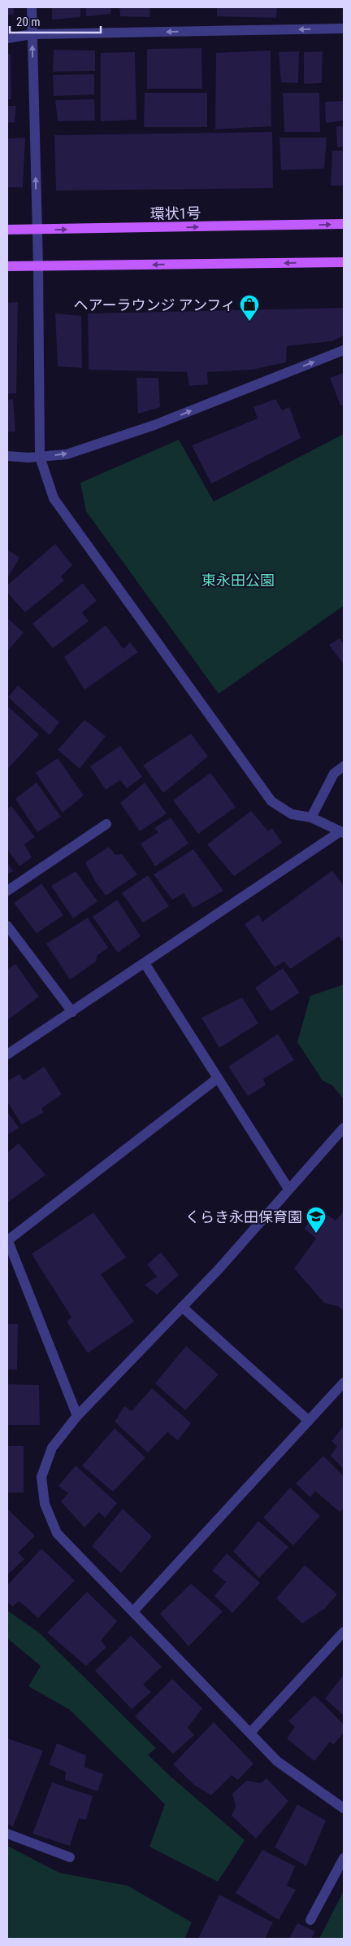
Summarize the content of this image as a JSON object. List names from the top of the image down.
{
  "streets": {
    "main road": ["環状1号"]
  },
  "parks": ["東永田公園"],
  "places": {
    "shop": ["ヘアーラウンジ アンフィ"],
    "school or university": ["くらき永田保育園"]
  },
  "scale_bar": "20 m"
}
